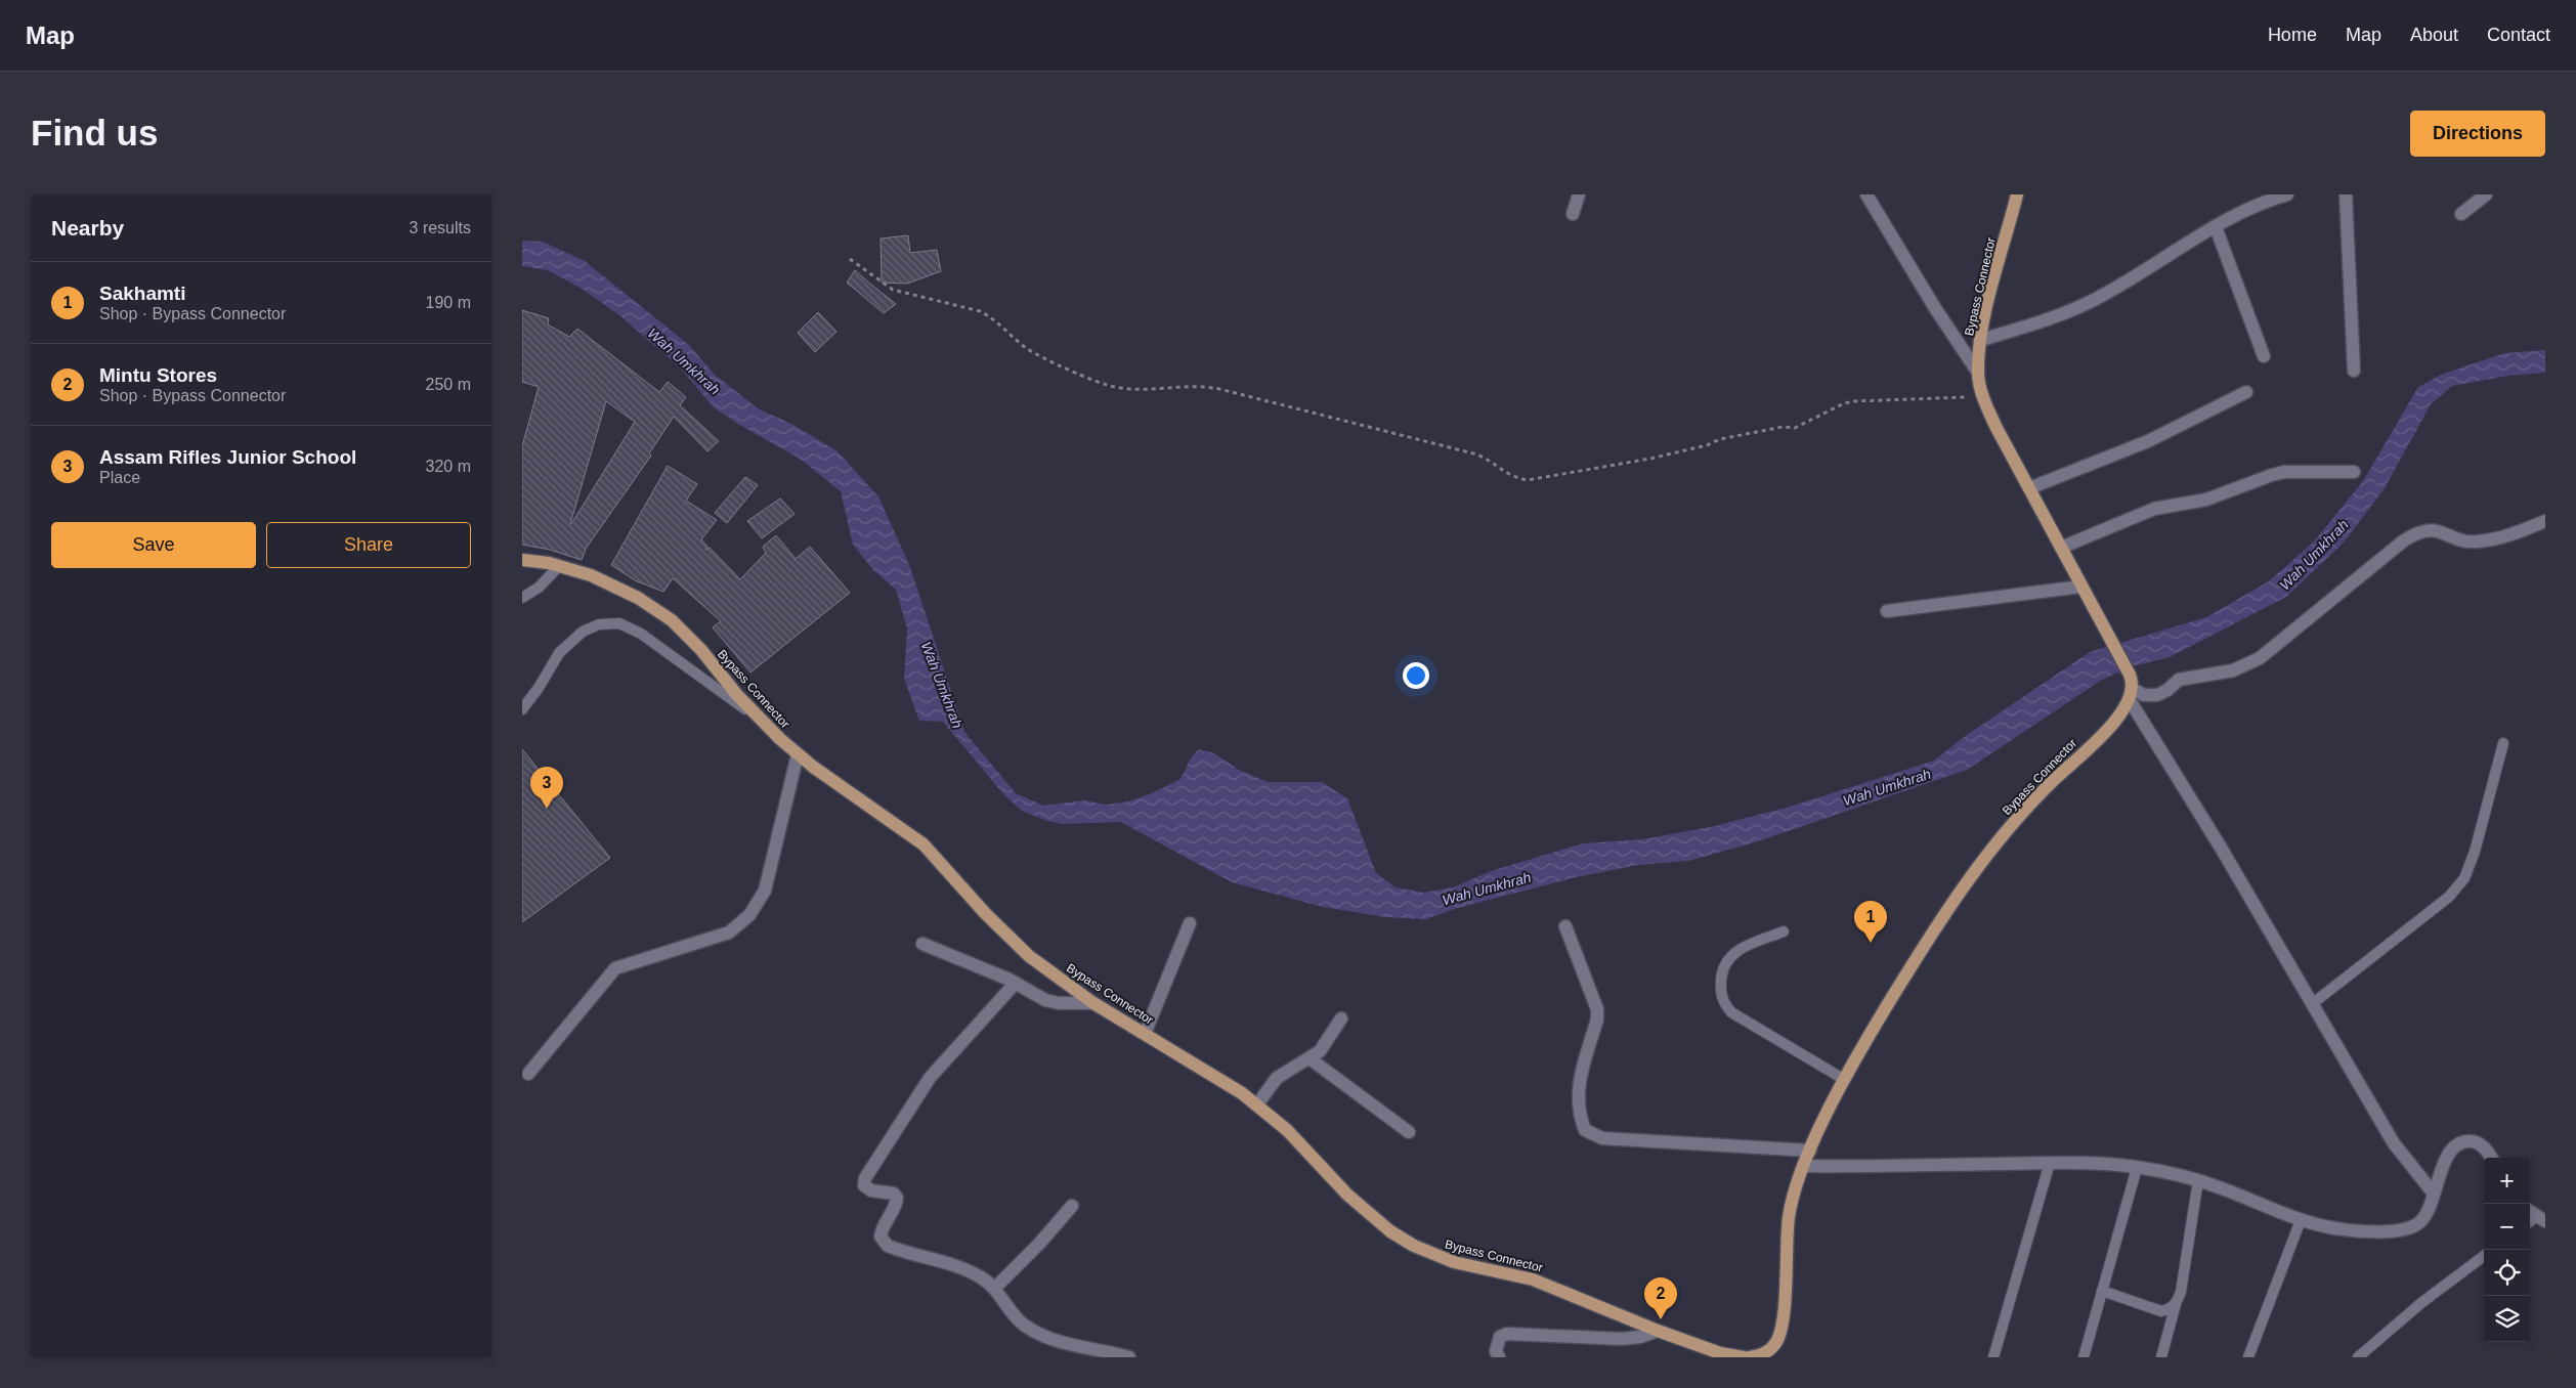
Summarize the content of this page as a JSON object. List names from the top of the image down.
{
  "streets": {
    "main road": ["Bypass Connector"]
  },
  "water": ["Wah Umkhrah"],
  "page": {
    "header": "Map",
    "nav": [
      "Home",
      "Map",
      "About",
      "Contact"
    ],
    "buttons": [
      "Directions",
      ["Save", "Share"]
    ],
    "title": "Find us",
    "heading": ["Nearby", "3 results"],
    "list": [
      {
        "mark": "1",
        "name": "Sakhamti",
        "note": "Shop · Bypass Connector",
        "value": "190 m"
      },
      {
        "mark": "2",
        "name": "Mintu Stores",
        "note": "Shop · Bypass Connector",
        "value": "250 m"
      },
      {
        "mark": "3",
        "name": "Assam Rifles Junior School",
        "note": "Place",
        "value": "320 m"
      }
    ],
    "pins": ["3", "1", "2"],
    "map_buttons": ["+", "−"]
  }
}
